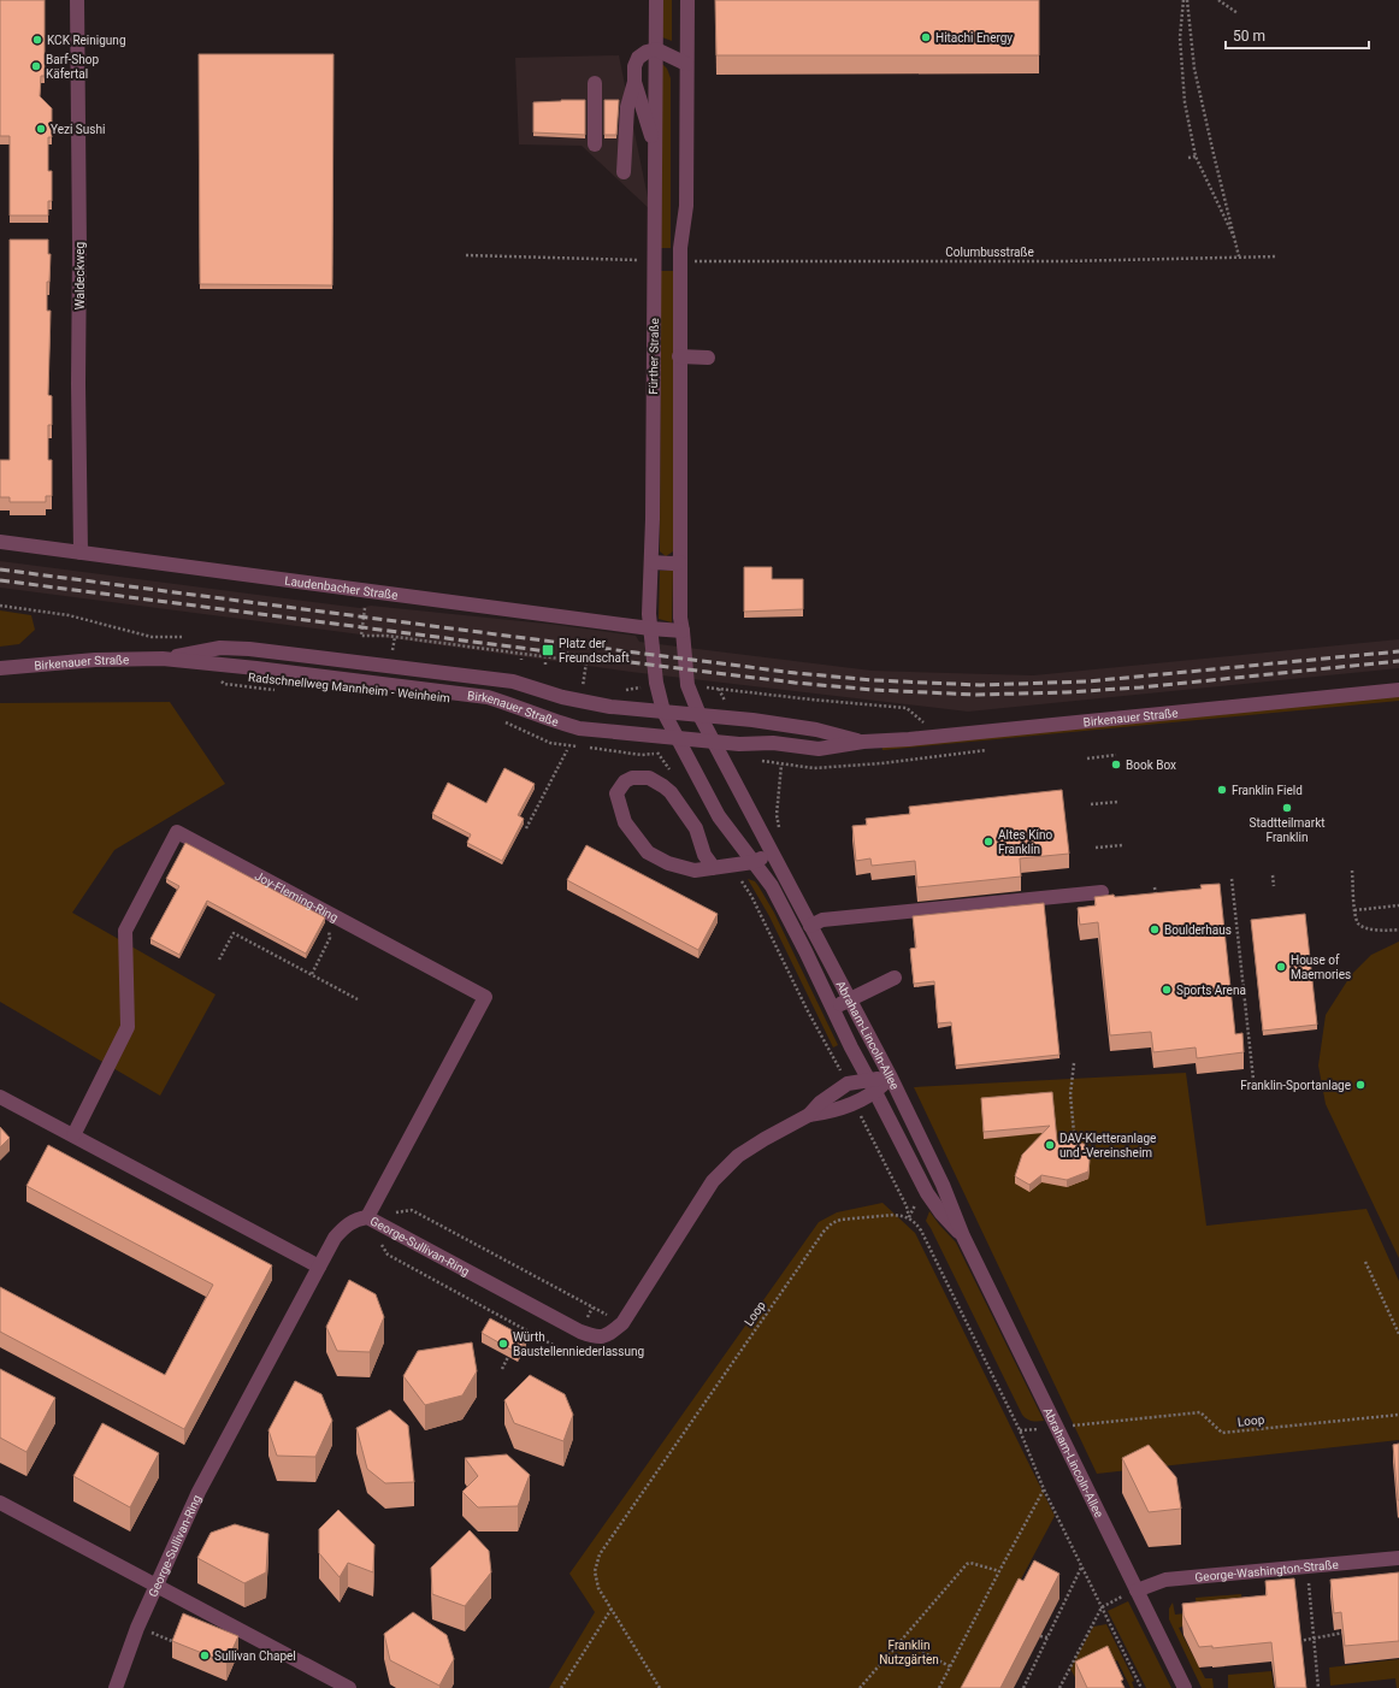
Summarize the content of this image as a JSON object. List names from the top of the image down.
{
  "streets": {
    "street": [
      "Waldeckweg",
      "Fürther Straße",
      "Laudenbacher Straße",
      "Birkenauer Straße",
      "Joy-Fleming-Ring",
      "Abraham-Lincoln-Allee",
      "George-Sullivan-Ring",
      "George-Washington-Straße"
    ],
    "path": ["Columbusstraße", "Radschnellweg Mannheim - Weinheim", "Loop"]
  },
  "crossings": [
    ["Waldeckweg", "Laudenbacher Straße"],
    ["Fürther Straße", "Laudenbacher Straße"],
    ["Fürther Straße", "Birkenauer Straße"],
    ["Fürther Straße", "Abraham-Lincoln-Allee"],
    ["Birkenauer Straße", "Radschnellweg Mannheim - Weinheim"],
    ["Birkenauer Straße", "Abraham-Lincoln-Allee"],
    ["Joy-Fleming-Ring", "George-Sullivan-Ring"],
    ["Abraham-Lincoln-Allee", "George-Sullivan-Ring"],
    ["Abraham-Lincoln-Allee", "Loop"],
    ["Abraham-Lincoln-Allee", "George-Washington-Straße"]
  ],
  "parks": ["Franklin Nutzgärten"],
  "places": {
    "other": [
      "Hitachi Energy",
      "KCK Reinigung",
      "Barf-Shop Käfertal",
      "Yezi Sushi",
      "Book Box",
      "Franklin Field",
      "Stadtteilmarkt Franklin",
      "Altes Kino Franklin",
      "Boulderhaus",
      "House of Maemories",
      "Sports Arena",
      "Franklin-Sportanlage",
      "DAV-Kletteranlage und -Vereinsheim",
      "Würth Baustellenniederlassung",
      "Sullivan Chapel"
    ],
    "transit": ["Platz der Freundschaft"]
  },
  "scale_bar": "50 m"
}
